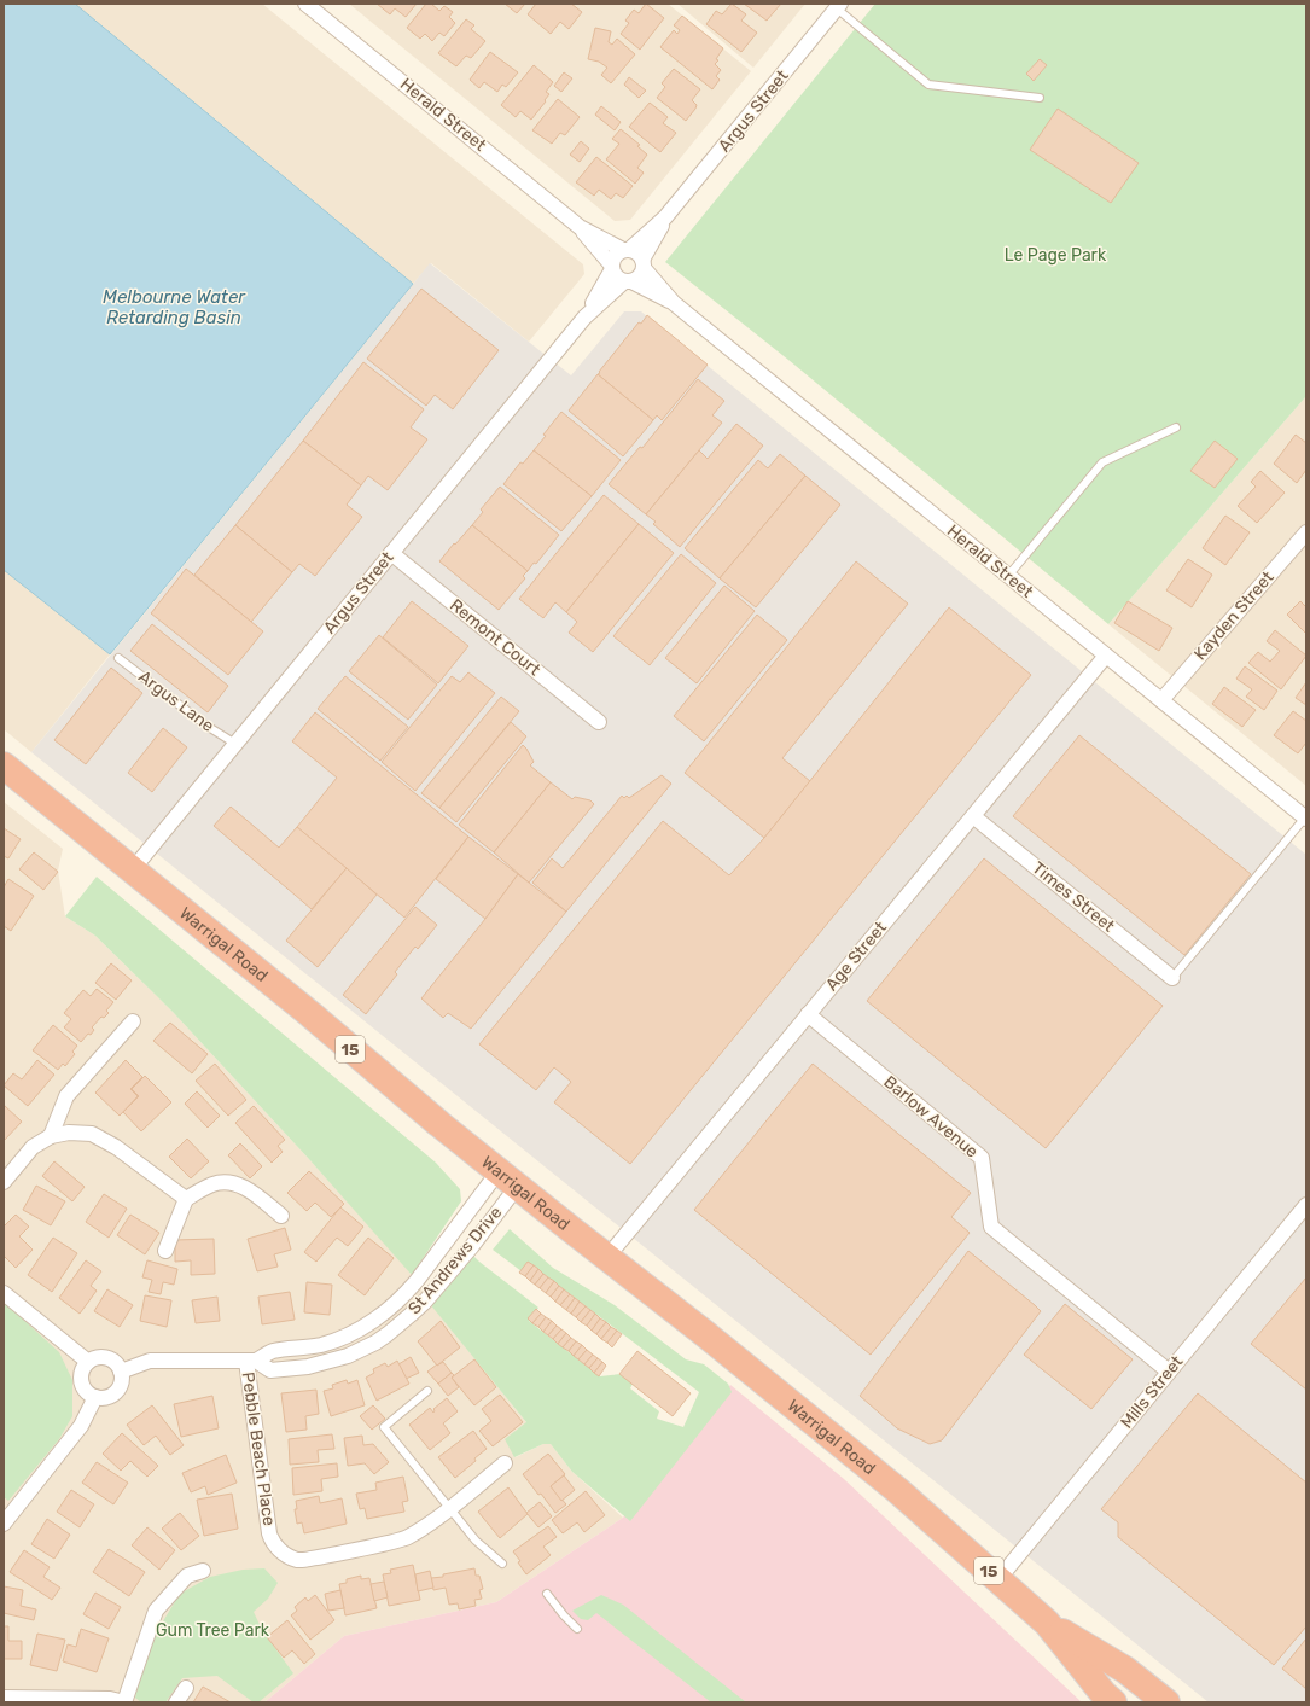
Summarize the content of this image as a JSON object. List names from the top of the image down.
{
  "streets": {
    "highway": ["Warrigal Road", "15"],
    "street": [
      "Argus Street",
      "Herald Street",
      "Kayden Street",
      "Remont Court",
      "Times Street",
      "Age Street",
      "Barlow Avenue",
      "St Andrews Drive",
      "Mills Street",
      "Pebble Beach Place"
    ],
    "lane": ["Argus Lane"]
  },
  "crossings": [
    ["Argus Street", "Herald Street"],
    ["Argus Street", "Remont Court"],
    ["Argus Street", "Argus Lane"],
    ["Argus Street", "Warrigal Road"],
    ["Herald Street", "Kayden Street"],
    ["Herald Street", "Age Street"],
    ["Times Street", "Age Street"],
    ["Warrigal Road", "Age Street"],
    ["Warrigal Road", "St Andrews Drive"],
    ["Warrigal Road", "Mills Street"],
    ["Age Street", "Barlow Avenue"],
    ["Barlow Avenue", "Mills Street"],
    ["St Andrews Drive", "Pebble Beach Place"]
  ],
  "water": ["Melbourne Water Retarding Basin"],
  "parks": ["Le Page Park", "Gum Tree Park"]
}
